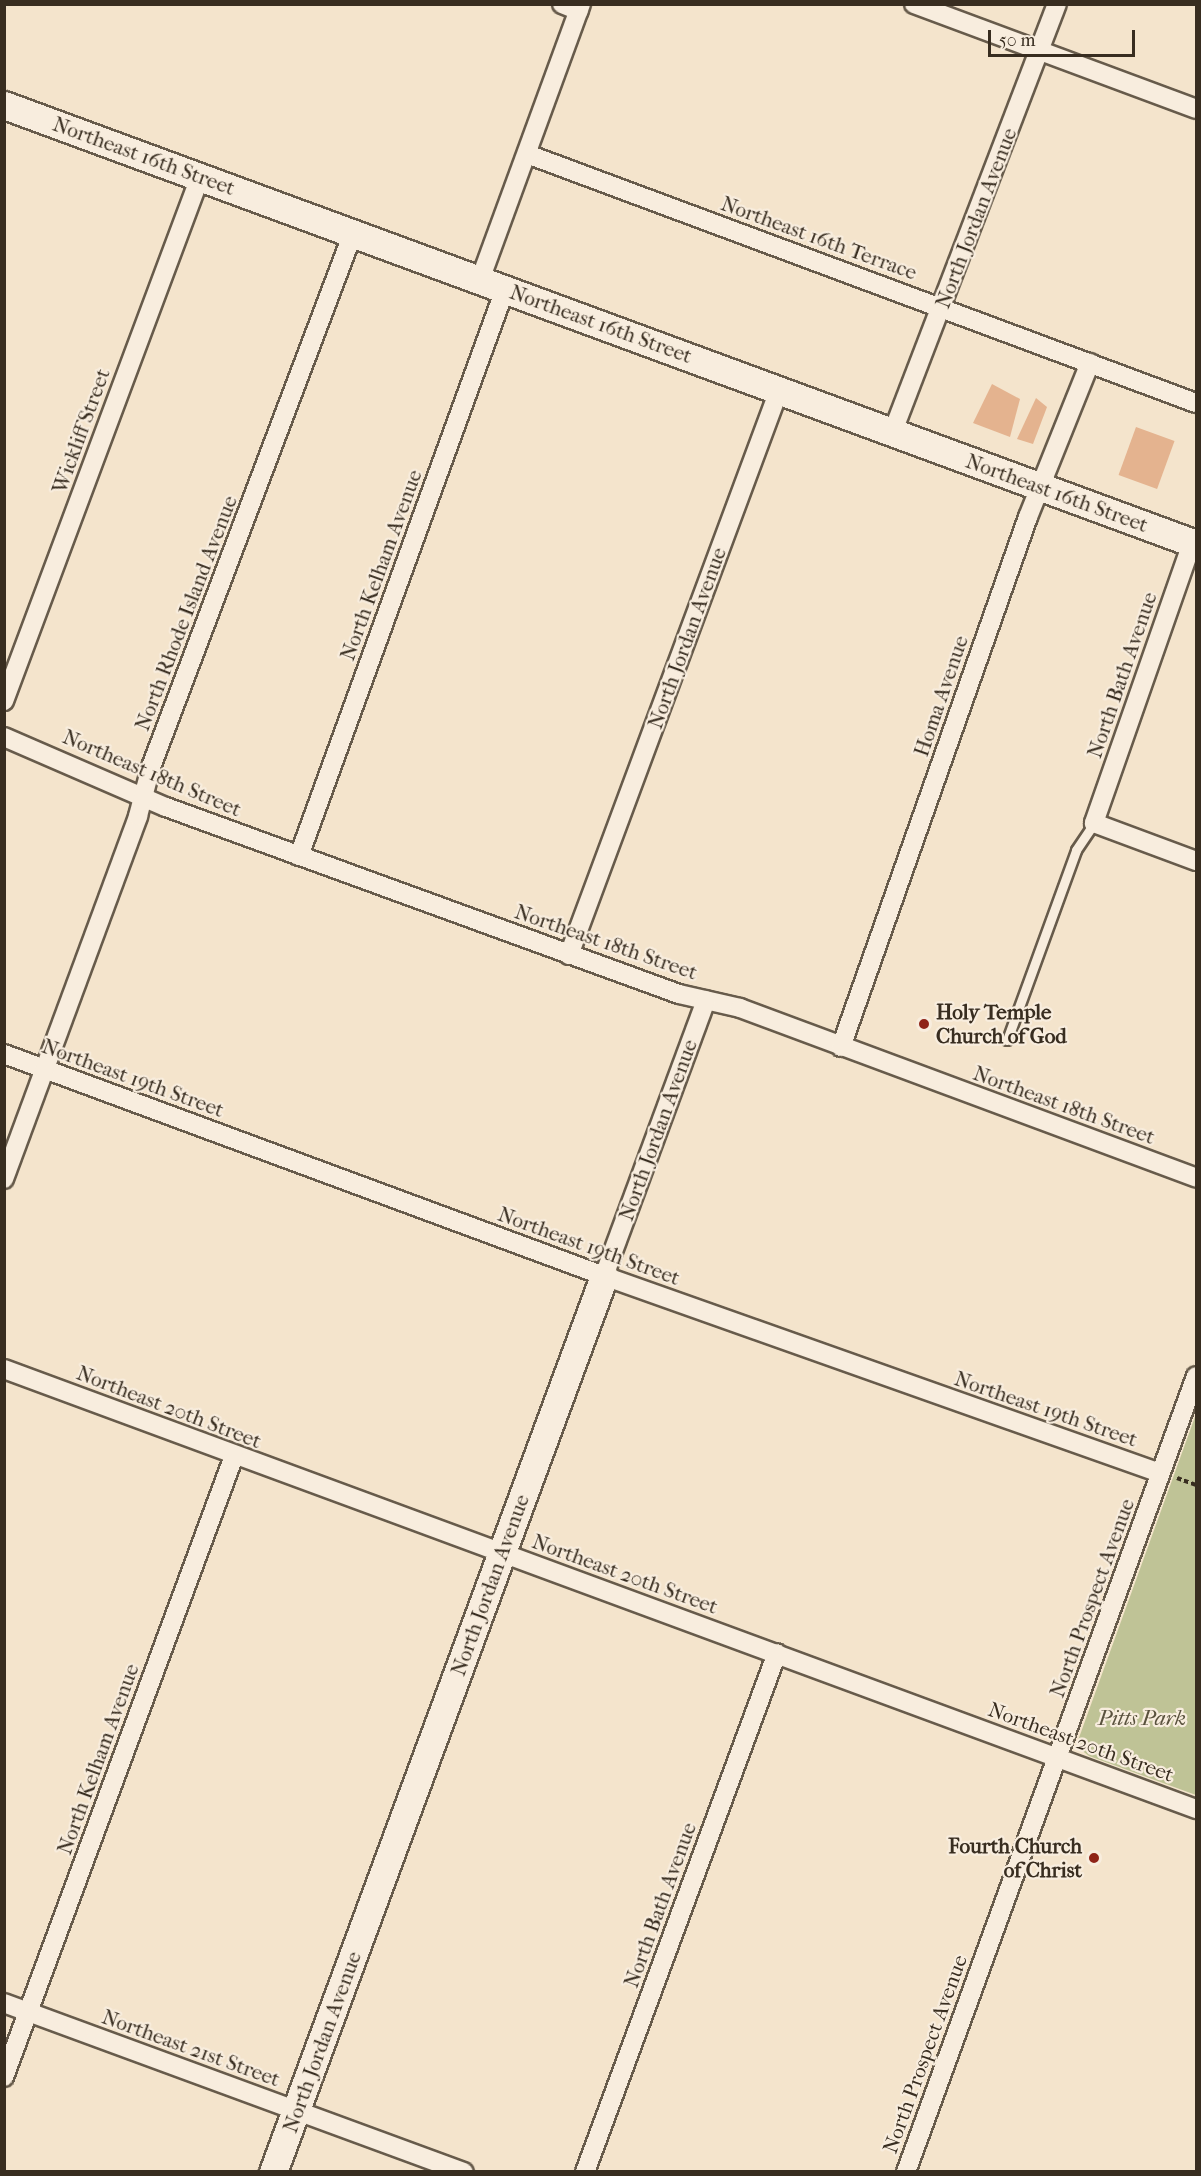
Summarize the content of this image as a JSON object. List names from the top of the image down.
{
  "streets": {
    "street": [
      "Northeast 16th Street",
      "North Jordan Avenue",
      "Northeast 16th Terrace",
      "Wickliff Street",
      "North Kelham Avenue",
      "North Rhode Island Avenue",
      "North Bath Avenue",
      "Homa Avenue",
      "Northeast 18th Street",
      "Northeast 19th Street",
      "Northeast 20th Street",
      "North Prospect Avenue",
      "Northeast 21st Street"
    ]
  },
  "crossings": [
    ["Northeast 16th Street", "North Jordan Avenue"],
    ["Northeast 16th Street", "Wickliff Street"],
    ["Northeast 16th Street", "North Kelham Avenue"],
    ["Northeast 16th Street", "North Rhode Island Avenue"],
    ["Northeast 16th Street", "North Bath Avenue"],
    ["Northeast 16th Street", "Homa Avenue"],
    ["North Jordan Avenue", "Northeast 16th Terrace"],
    ["North Jordan Avenue", "Northeast 18th Street"],
    ["North Jordan Avenue", "Northeast 19th Street"],
    ["North Jordan Avenue", "Northeast 20th Street"],
    ["North Jordan Avenue", "Northeast 21st Street"],
    ["Northeast 16th Terrace", "North Kelham Avenue"],
    ["Northeast 16th Terrace", "Homa Avenue"],
    ["North Kelham Avenue", "Northeast 18th Street"],
    ["North Kelham Avenue", "Northeast 20th Street"],
    ["North Kelham Avenue", "Northeast 21st Street"],
    ["North Rhode Island Avenue", "Northeast 18th Street"],
    ["North Rhode Island Avenue", "Northeast 19th Street"],
    ["North Bath Avenue", "Northeast 20th Street"],
    ["Homa Avenue", "Northeast 18th Street"],
    ["Northeast 19th Street", "North Prospect Avenue"],
    ["Northeast 20th Street", "North Prospect Avenue"]
  ],
  "parks": ["Pitts Park"],
  "places": ["Holy Temple Church of God", "Fourth Church of Christ"],
  "scale_bar": "50 m"
}
